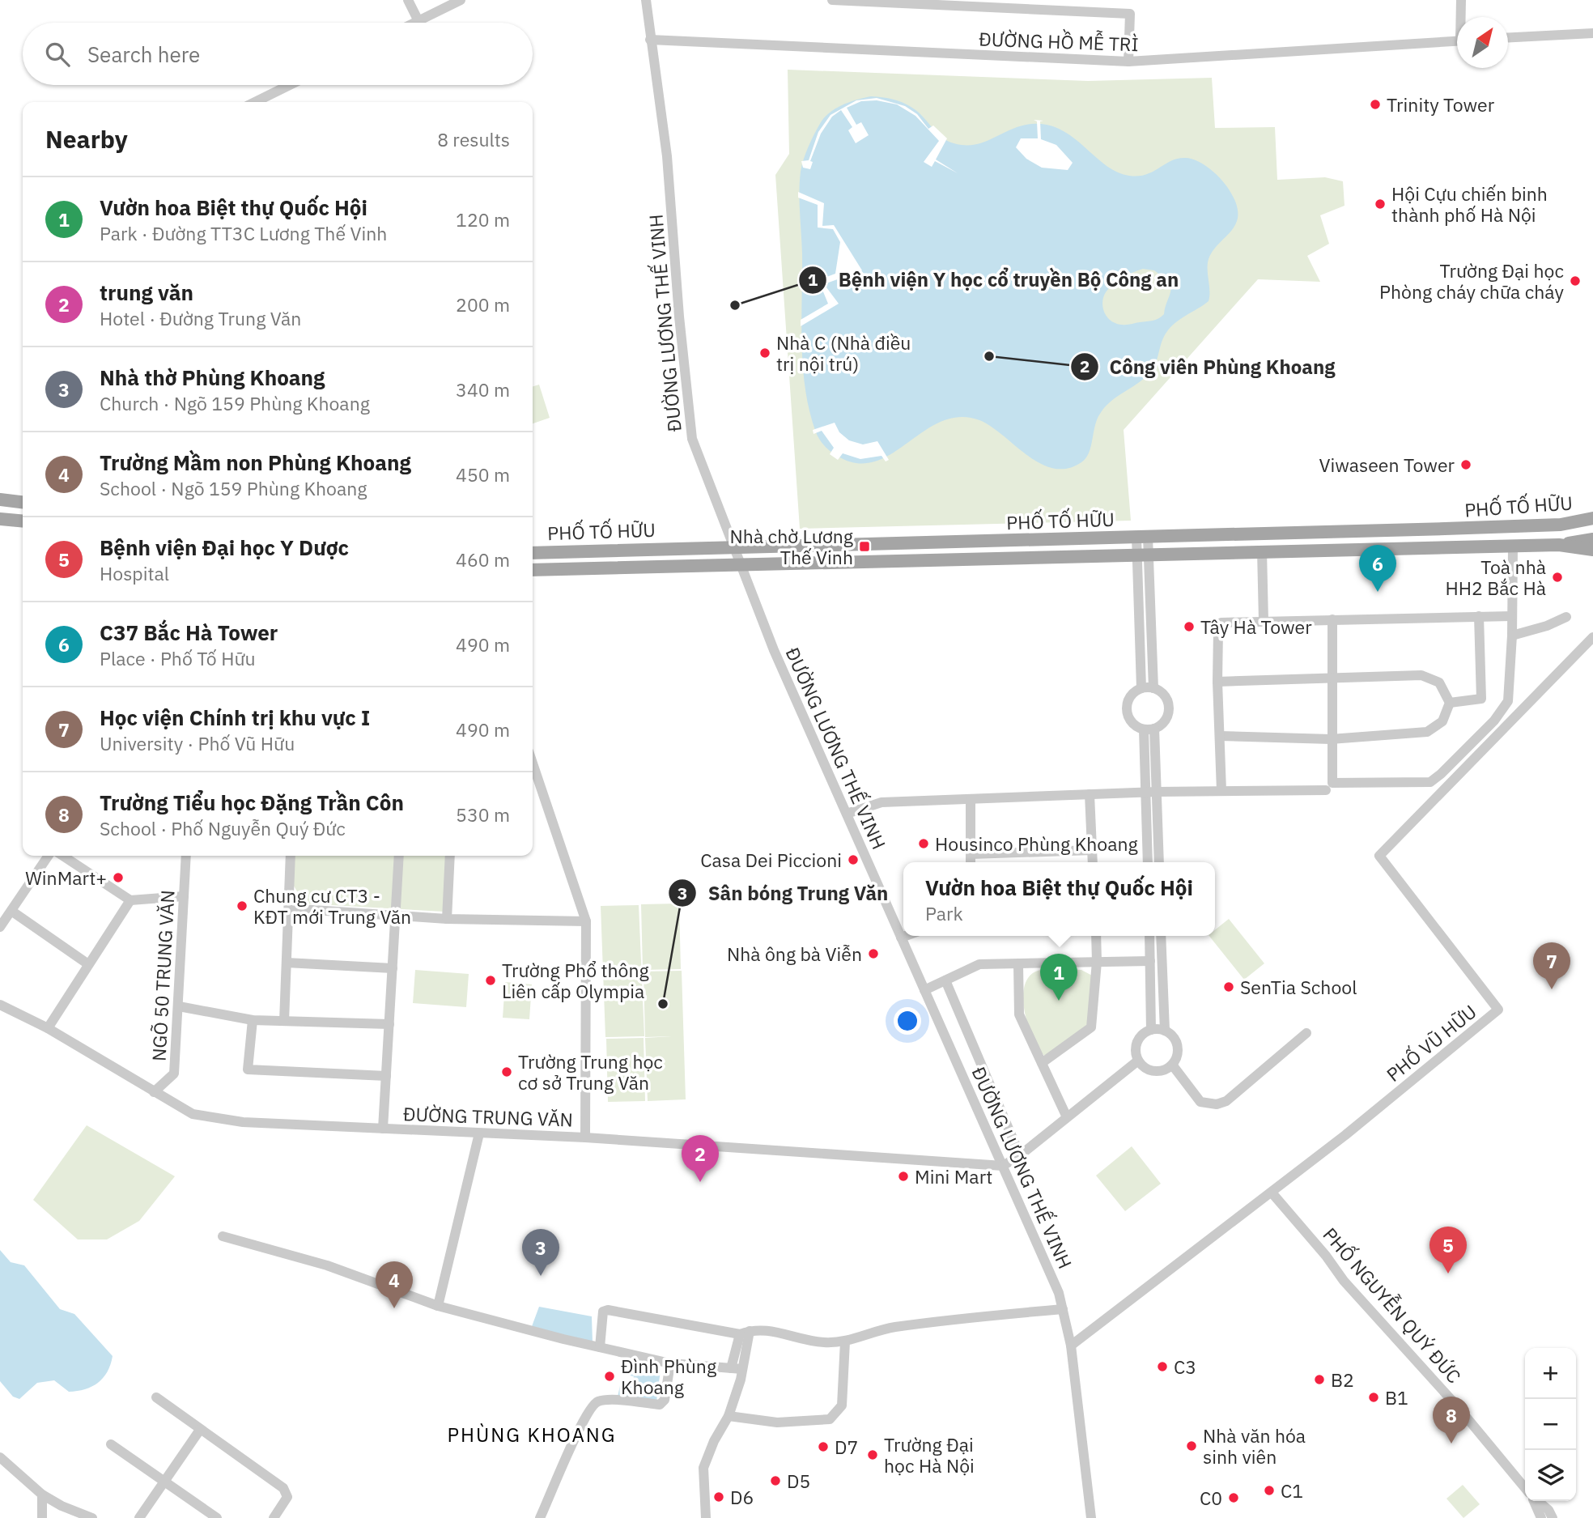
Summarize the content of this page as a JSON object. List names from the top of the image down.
{
  "streets": {
    "main road": ["PHỐ TỐ HỮU"],
    "street": [
      "ĐƯỜNG HỒ MỄ TRÌ",
      "ĐƯỜNG LƯƠNG THẾ VINH",
      "NGÕ 50 TRUNG VĂN",
      "PHỐ VŨ HỮU",
      "ĐƯỜNG TRUNG VĂN",
      "PHỐ NGUYỄN QUÝ ĐỨC"
    ]
  },
  "crossings": [
    ["ĐƯỜNG HỒ MỄ TRÌ", "ĐƯỜNG LƯƠNG THẾ VINH"],
    ["ĐƯỜNG LƯƠNG THẾ VINH", "PHỐ TỐ HỮU"],
    ["ĐƯỜNG LƯƠNG THẾ VINH", "PHỐ VŨ HỮU"],
    ["ĐƯỜNG LƯƠNG THẾ VINH", "ĐƯỜNG TRUNG VĂN"],
    ["NGÕ 50 TRUNG VĂN", "ĐƯỜNG TRUNG VĂN"],
    ["PHỐ VŨ HỮU", "PHỐ NGUYỄN QUÝ ĐỨC"]
  ],
  "districts": ["PHÙNG KHOANG"],
  "places": {
    "other": [
      "Trinity Tower",
      "Hội Cựu chiến binh thành phố Hà Nội",
      "Trường Đại học Phòng cháy chữa cháy",
      "Bệnh viện Y học cổ truyền Bộ Công an",
      "Nhà C (Nhà điều trị nội trú)",
      "Công viên Phùng Khoang",
      "Viwaseen Tower",
      "Toà nhà HH2 Bắc Hà",
      "Tây Hà Tower",
      "Housinco Phùng Khoang",
      "Casa Dei Piccioni",
      "WinMart+",
      "Chung cư CT3 - KĐT mới Trung Văn",
      "Nhà ông bà Viễn",
      "Trường Phổ thông Liên cấp Olympia",
      "SenTia School",
      "Sân bóng Trung Văn",
      "Trường Trung học cơ sở Trung Văn",
      "Mini Mart",
      "C3",
      "Đình Phùng Khoang",
      "B2",
      "B1",
      "Nhà văn hóa sinh viên",
      "D7",
      "Trường Đại học Hà Nội",
      "D5",
      "C1",
      "D6",
      "C0"
    ],
    "transit": ["Nhà chờ Lương Thế Vinh"]
  },
  "north": "top right",
  "page": {
    "search": "Search here",
    "heading": ["Nearby", "8 results"],
    "list": [
      {
        "mark": "1",
        "name": "Vườn hoa Biệt thự Quốc Hội",
        "note": "Park · Đường TT3C Lương Thế Vinh",
        "value": "120 m"
      },
      {
        "mark": "2",
        "name": "trung văn",
        "note": "Hotel · Đường Trung Văn",
        "value": "200 m"
      },
      {
        "mark": "3",
        "name": "Nhà thờ Phùng Khoang",
        "note": "Church · Ngõ 159 Phùng Khoang",
        "value": "340 m"
      },
      {
        "mark": "4",
        "name": "Trường Mầm non Phùng Khoang",
        "note": "School · Ngõ 159 Phùng Khoang",
        "value": "450 m"
      },
      {
        "mark": "5",
        "name": "Bệnh viện Đại học Y Dược",
        "note": "Hospital",
        "value": "460 m"
      },
      {
        "mark": "6",
        "name": "C37 Bắc Hà Tower",
        "note": "Place · Phố Tố Hữu",
        "value": "490 m"
      },
      {
        "mark": "7",
        "name": "Học viện Chính trị khu vực I",
        "note": "University · Phố Vũ Hữu",
        "value": "490 m"
      },
      {
        "mark": "8",
        "name": "Trường Tiểu học Đặng Trần Côn",
        "note": "School · Phố Nguyễn Quý Đức",
        "value": "530 m"
      }
    ],
    "pins": [
      "6",
      "7",
      "1",
      "2",
      "5",
      "3",
      "4",
      "8"
    ],
    "popup": ["Vườn hoa Biệt thự Quốc Hội", "Park"],
    "map_buttons": ["+", "−"]
  }
}
